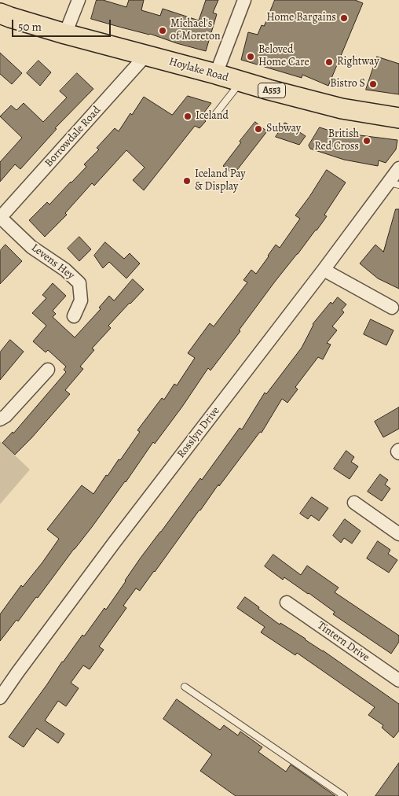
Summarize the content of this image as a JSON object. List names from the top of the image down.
{
  "streets": {
    "main road": ["Hoylake Road", "A553"],
    "street": [
      "Borrowdale Road",
      "Levens Hey",
      "Rosslyn Drive",
      "Tintern Drive"
    ]
  },
  "crossings": [
    ["Hoylake Road", "Borrowdale Road"],
    ["Borrowdale Road", "Levens Hey"]
  ],
  "places": [
    "Home Bargains",
    "Michael's of Moreton",
    "Beloved Home Care",
    "Rightway",
    "Bistro S",
    "Iceland",
    "Subway",
    "British Red Cross",
    "Iceland Pay & Display"
  ],
  "scale_bar": "50 m"
}
